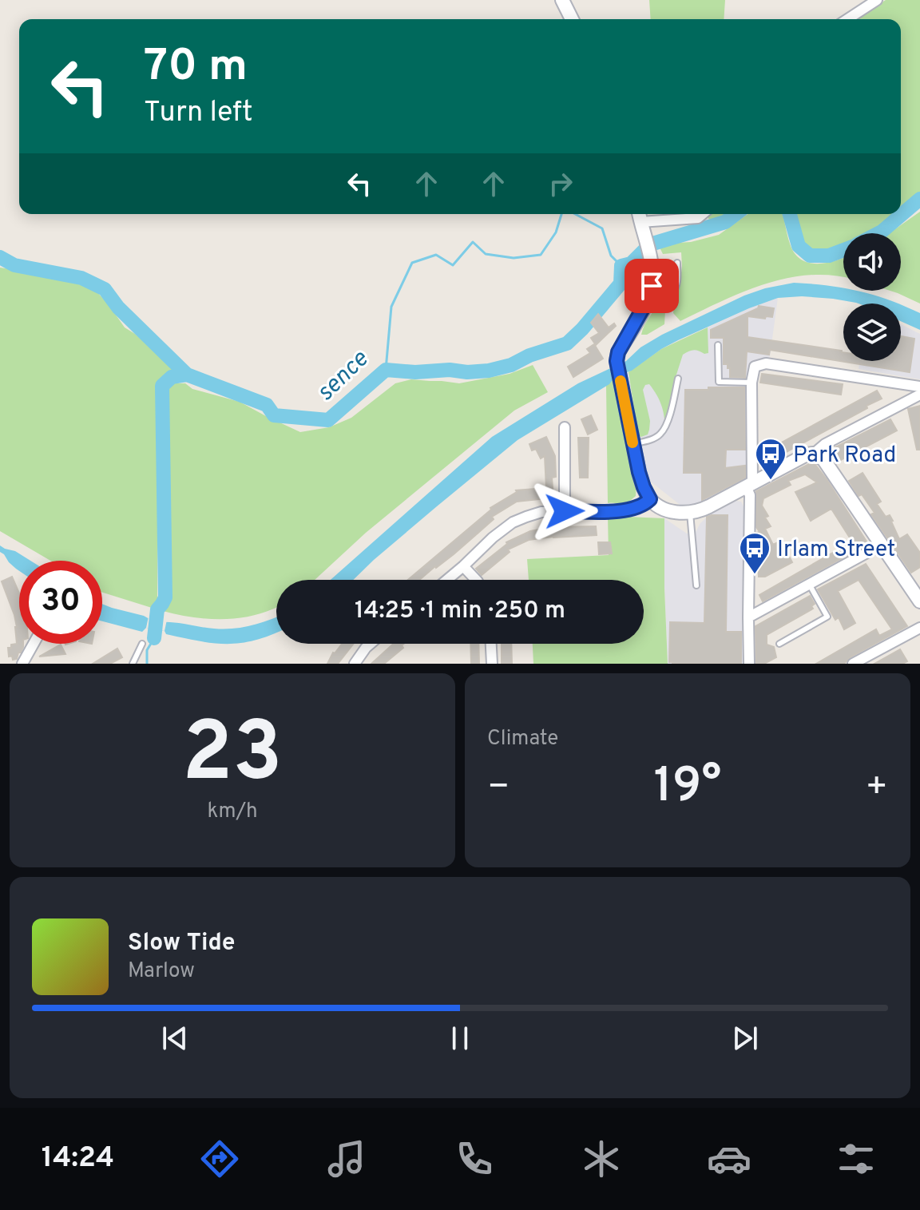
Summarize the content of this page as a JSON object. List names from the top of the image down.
{
  "water": ["sence"],
  "places": {
    "bus stop": ["Park Road", "Irlam Street"]
  },
  "page": {
    "turn": ["70 m", "Turn left"],
    "limit": "30",
    "trip": "14:25 · 1 min · 250 m",
    "tile": [
      ["23", "km/h"],
      "Climate"
    ],
    "heat": ["−", "19°", "+"],
    "song": ["Slow Tide", "Marlow"],
    "tabs": "14:24"
  }
}
